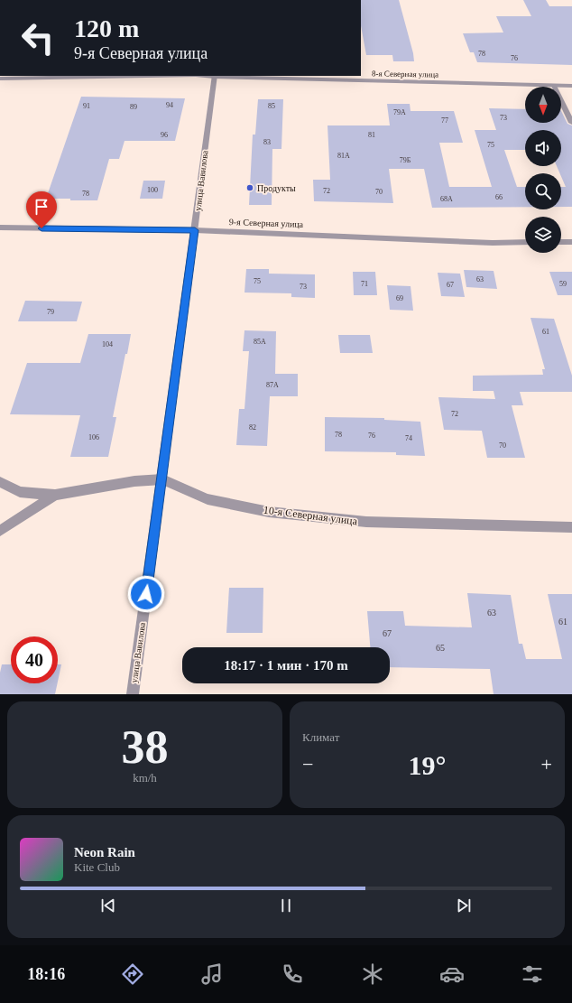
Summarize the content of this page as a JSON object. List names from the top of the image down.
{
  "streets": {
    "street": [
      "8-я Северная улица",
      "улица Вавилова",
      "9-я Северная улица",
      "10-я Северная улица"
    ]
  },
  "crossings": [
    ["8-я Северная улица", "улица Вавилова"],
    ["улица Вавилова", "9-я Северная улица"],
    ["улица Вавилова", "10-я Северная улица"]
  ],
  "places": ["Продукты"],
  "house_numbers": [
    "78",
    "76",
    "94",
    "91",
    "85",
    "89",
    "79A",
    "73",
    "77",
    "96",
    "81",
    "83",
    "75",
    "81A",
    "79Б",
    "100",
    "72",
    "70",
    "78",
    "66",
    "68A",
    "63",
    "75",
    "71",
    "59",
    "67",
    "73",
    "69",
    "79",
    "61",
    "85A",
    "104",
    "87А",
    "72",
    "82",
    "78",
    "76",
    "106",
    "74",
    "70",
    "63",
    "61",
    "67",
    "65"
  ],
  "north": "bottom",
  "page": {
    "turn": ["120 m", "9-я Северная улица"],
    "limit": "40",
    "trip": "18:17 · 1 мин · 170 m",
    "tile": [
      ["38", "km/h"],
      "Климат"
    ],
    "heat": ["−", "19°", "+"],
    "song": ["Neon Rain", "Kite Club"],
    "tabs": "18:16"
  }
}
